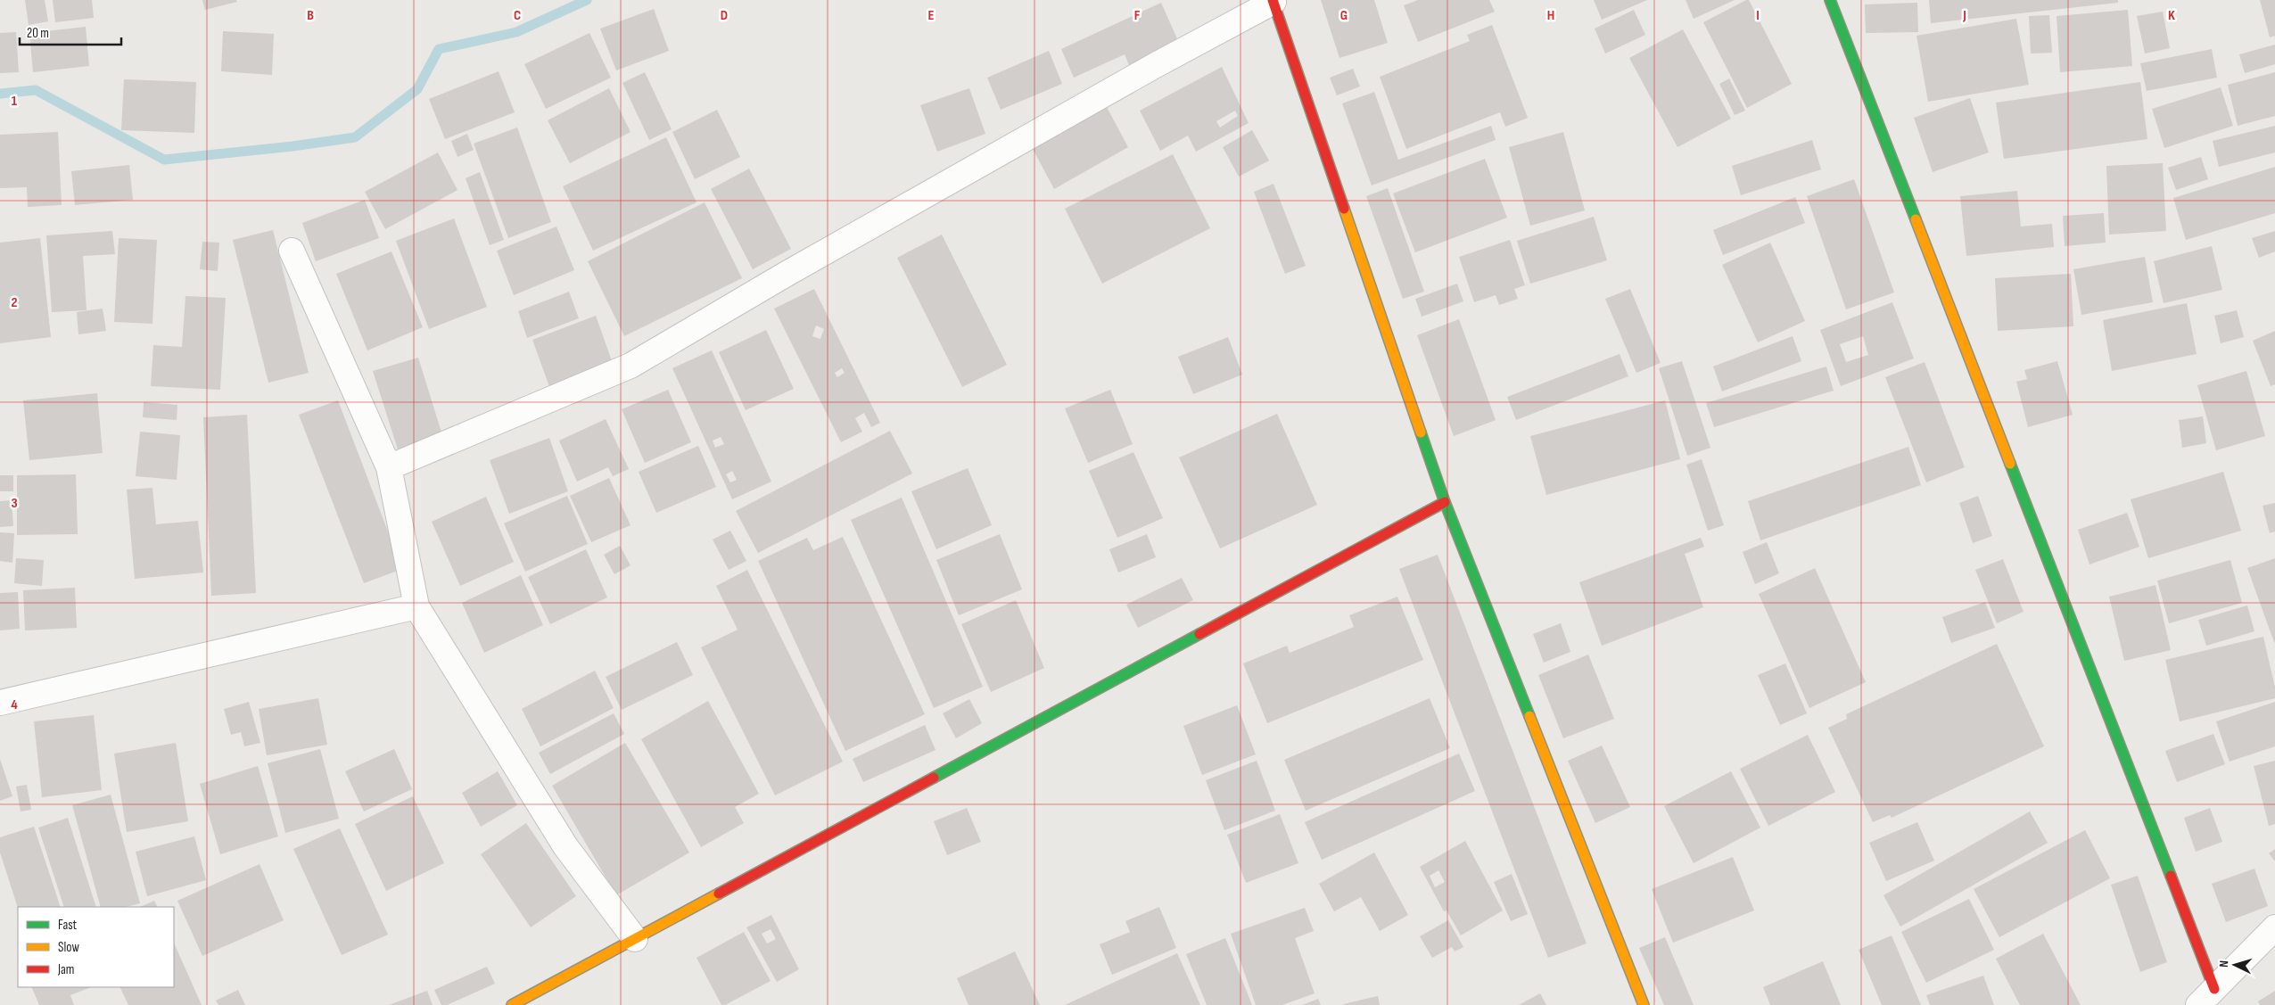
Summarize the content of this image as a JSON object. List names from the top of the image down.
{
  "legend": ["Fast", "Slow", "Jam"],
  "scale_bar": "20 m",
  "north": "left",
  "grid": {
    "columns": [
      "B",
      "C",
      "D",
      "E",
      "F",
      "G",
      "H",
      "I",
      "J",
      "K"
    ],
    "rows": [
      "1",
      "2",
      "3",
      "4"
    ]
  }
}
